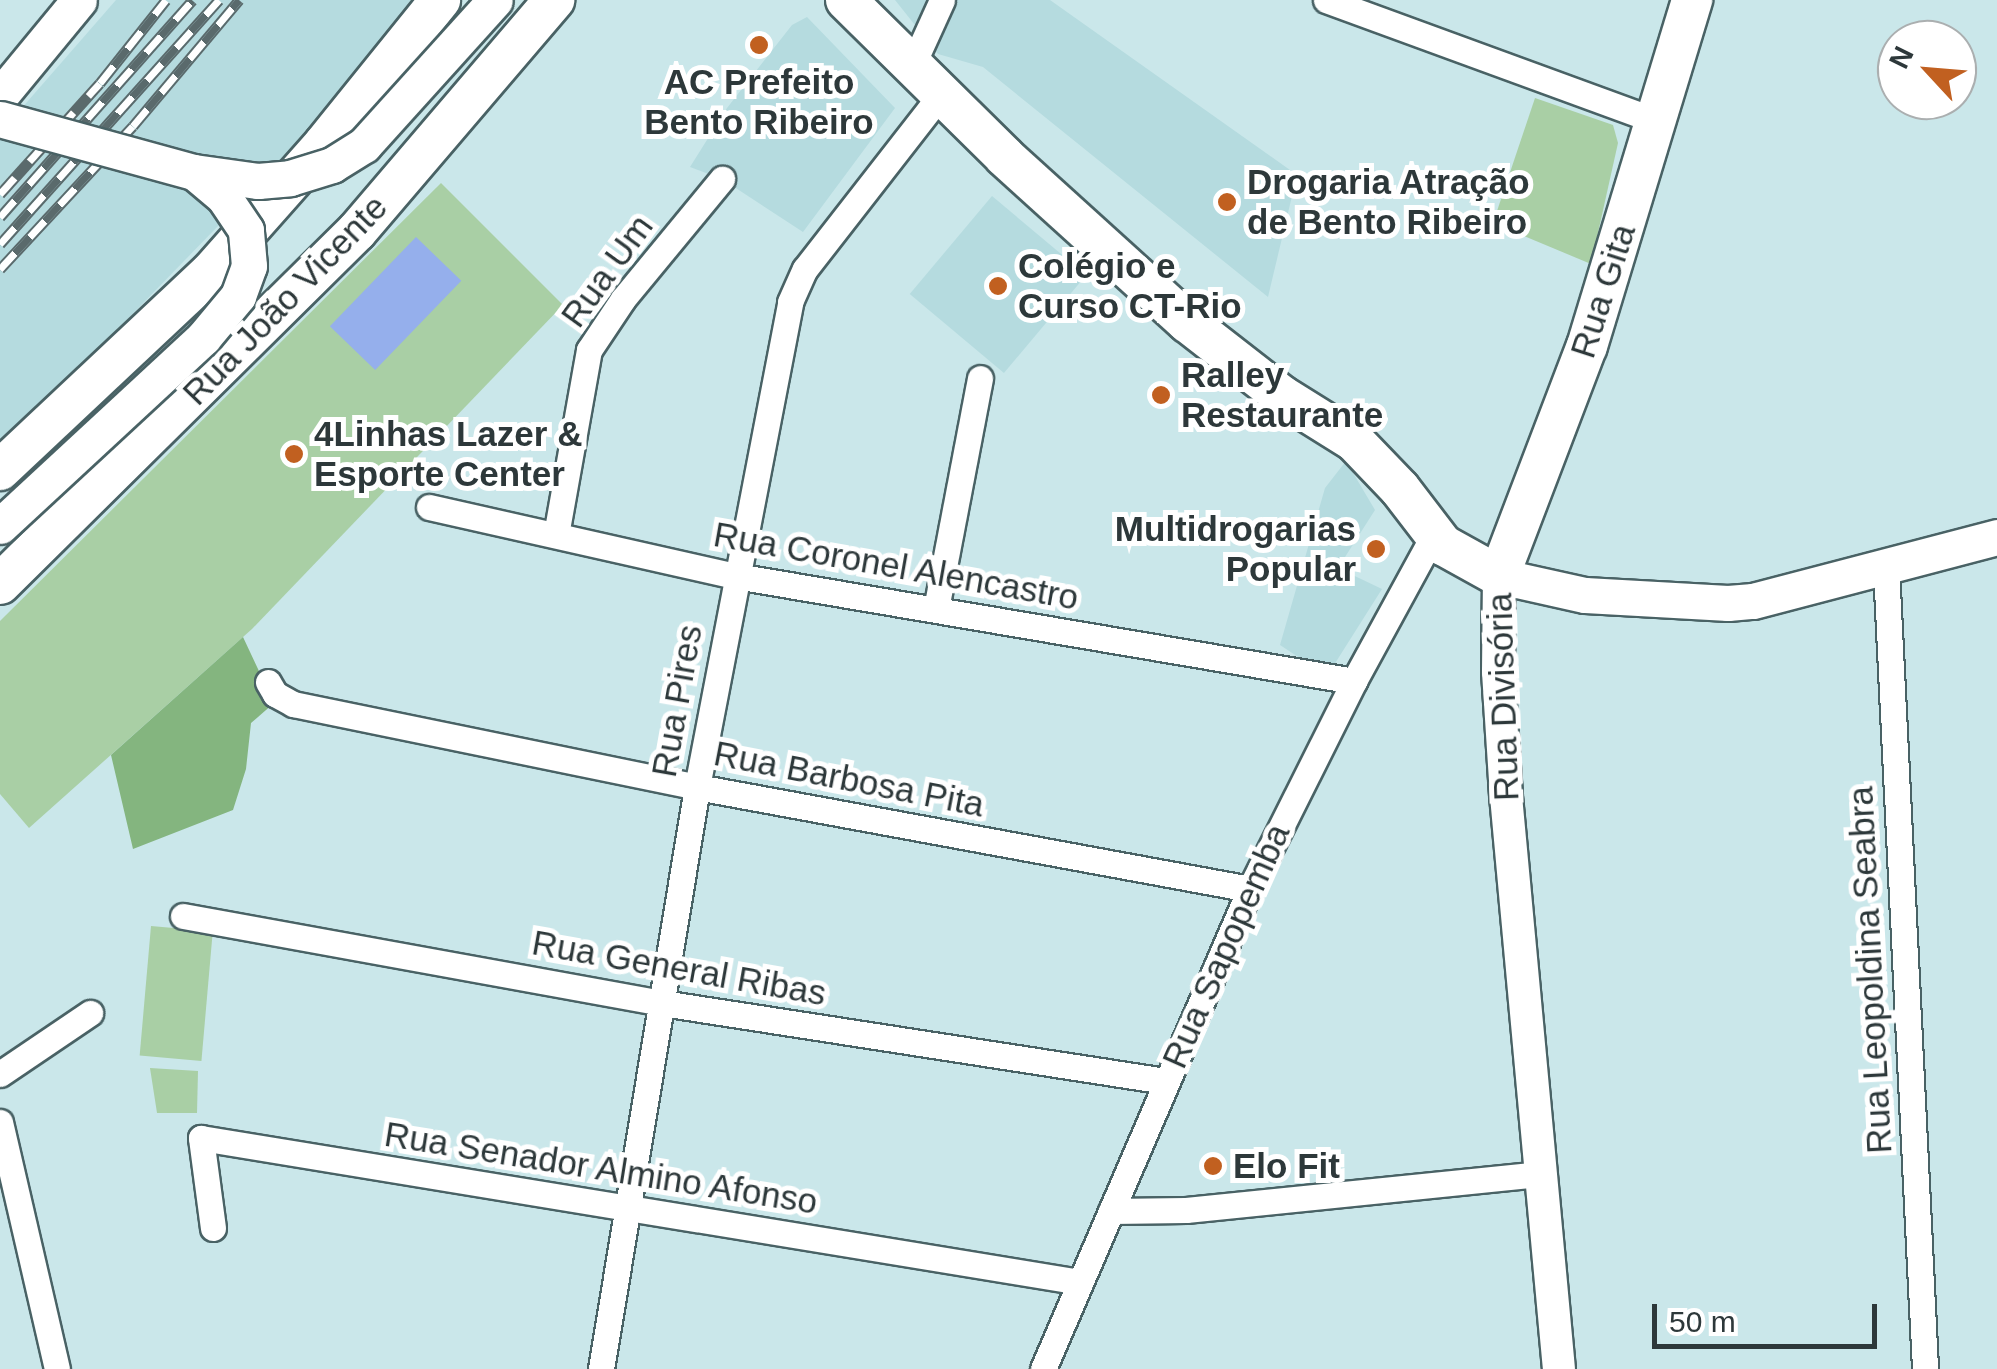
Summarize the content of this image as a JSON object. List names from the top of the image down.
{
  "streets": {
    "main road": ["Rua Gita", "Rua João Vicente", "Rua Divisória"],
    "street": [
      "Rua Um",
      "Rua Coronel Alencastro",
      "Rua Pires",
      "Rua Barbosa Pita",
      "Rua Sapopemba",
      "Rua General Ribas",
      "Rua Leopoldina Seabra",
      "Rua Senador Almino Afonso"
    ]
  },
  "crossings": [
    ["Rua Um", "Rua Coronel Alencastro"],
    ["Rua Gita", "Rua Divisória"],
    ["Rua Coronel Alencastro", "Rua Pires"],
    ["Rua Coronel Alencastro", "Rua Sapopemba"],
    ["Rua Divisória", "Rua Pires"],
    ["Rua Divisória", "Rua Sapopemba"],
    ["Rua Pires", "Rua Barbosa Pita"],
    ["Rua Pires", "Rua General Ribas"],
    ["Rua Pires", "Rua Senador Almino Afonso"],
    ["Rua Barbosa Pita", "Rua Sapopemba"],
    ["Rua Sapopemba", "Rua General Ribas"],
    ["Rua Sapopemba", "Rua Senador Almino Afonso"]
  ],
  "places": [
    "AC Prefeito Bento Ribeiro",
    "Drogaria Atração de Bento Ribeiro",
    "Colégio e Curso CT-Rio",
    "Ralley Restaurante",
    "4Linhas Lazer & Esporte Center",
    "Multidrogarias Popular",
    "Elo Fit"
  ],
  "scale_bar": "50 m",
  "north": "top left"
}
